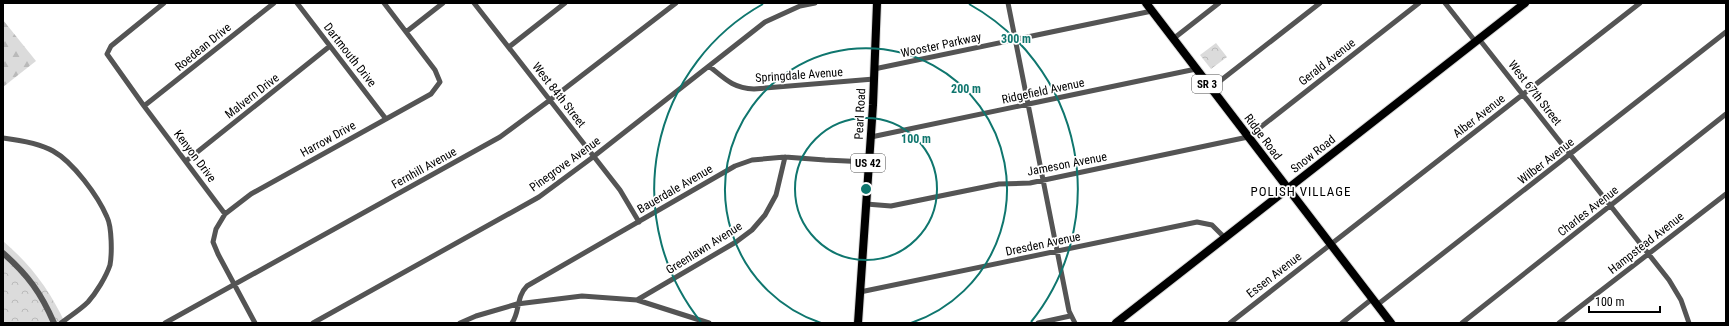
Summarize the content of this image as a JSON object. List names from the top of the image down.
{
  "streets": {
    "main road": [
      "SR 3",
      "Pearl Road",
      "Ridge Road",
      "Snow Road",
      "US 42"
    ],
    "street": [
      "Wooster Parkway",
      "Roedean Drive",
      "Dartmouth Drive",
      "Gerald Avenue",
      "Springdale Avenue",
      "Ridgefield Avenue",
      "West 67th Street",
      "West 84th Street",
      "Malvern Drive",
      "Alber Avenue",
      "Harrow Drive",
      "Kenyon Drive",
      "Wilber Avenue",
      "Pinegrove Avenue",
      "Jameson Avenue",
      "Fernhill Avenue",
      "Bauerdale Avenue",
      "Charles Avenue",
      "Hampstead Avenue",
      "Dresden Avenue",
      "Greenlawn Avenue",
      "Essen Avenue"
    ]
  },
  "crossings": [
    ["Wooster Parkway", "Pearl Road"],
    ["Wooster Parkway", "Ridge Road"],
    ["Roedean Drive", "Kenyon Drive"],
    ["Dartmouth Drive", "Malvern Drive"],
    ["Dartmouth Drive", "Harrow Drive"],
    ["Gerald Avenue", "Ridge Road"],
    ["Gerald Avenue", "Jameson Avenue"],
    ["Springdale Avenue", "Pearl Road"],
    ["Springdale Avenue", "Pinegrove Avenue"],
    ["Ridgefield Avenue", "Pearl Road"],
    ["Ridgefield Avenue", "Ridge Road"],
    ["West 67th Street", "Alber Avenue"],
    ["West 67th Street", "Snow Road"],
    ["West 67th Street", "Wilber Avenue"],
    ["West 67th Street", "Charles Avenue"],
    ["West 67th Street", "Hampstead Avenue"],
    ["West 84th Street", "Pinegrove Avenue"],
    ["West 84th Street", "Fernhill Avenue"],
    ["West 84th Street", "Bauerdale Avenue"],
    ["Malvern Drive", "Kenyon Drive"],
    ["Pearl Road", "Jameson Avenue"],
    ["Pearl Road", "Bauerdale Avenue"],
    ["Pearl Road", "Dresden Avenue"],
    ["Alber Avenue", "Ridge Road"],
    ["Alber Avenue", "Essen Avenue"],
    ["Ridge Road", "Snow Road"],
    ["Ridge Road", "Wilber Avenue"],
    ["Ridge Road", "Jameson Avenue"],
    ["Ridge Road", "Essen Avenue"],
    ["Harrow Drive", "Kenyon Drive"],
    ["Snow Road", "Dresden Avenue"],
    ["Bauerdale Avenue", "Greenlawn Avenue"]
  ],
  "districts": ["POLISH VILLAGE"],
  "scale_bar": "100 m",
  "rings": ["300 m", "200 m", "100 m"]
}
